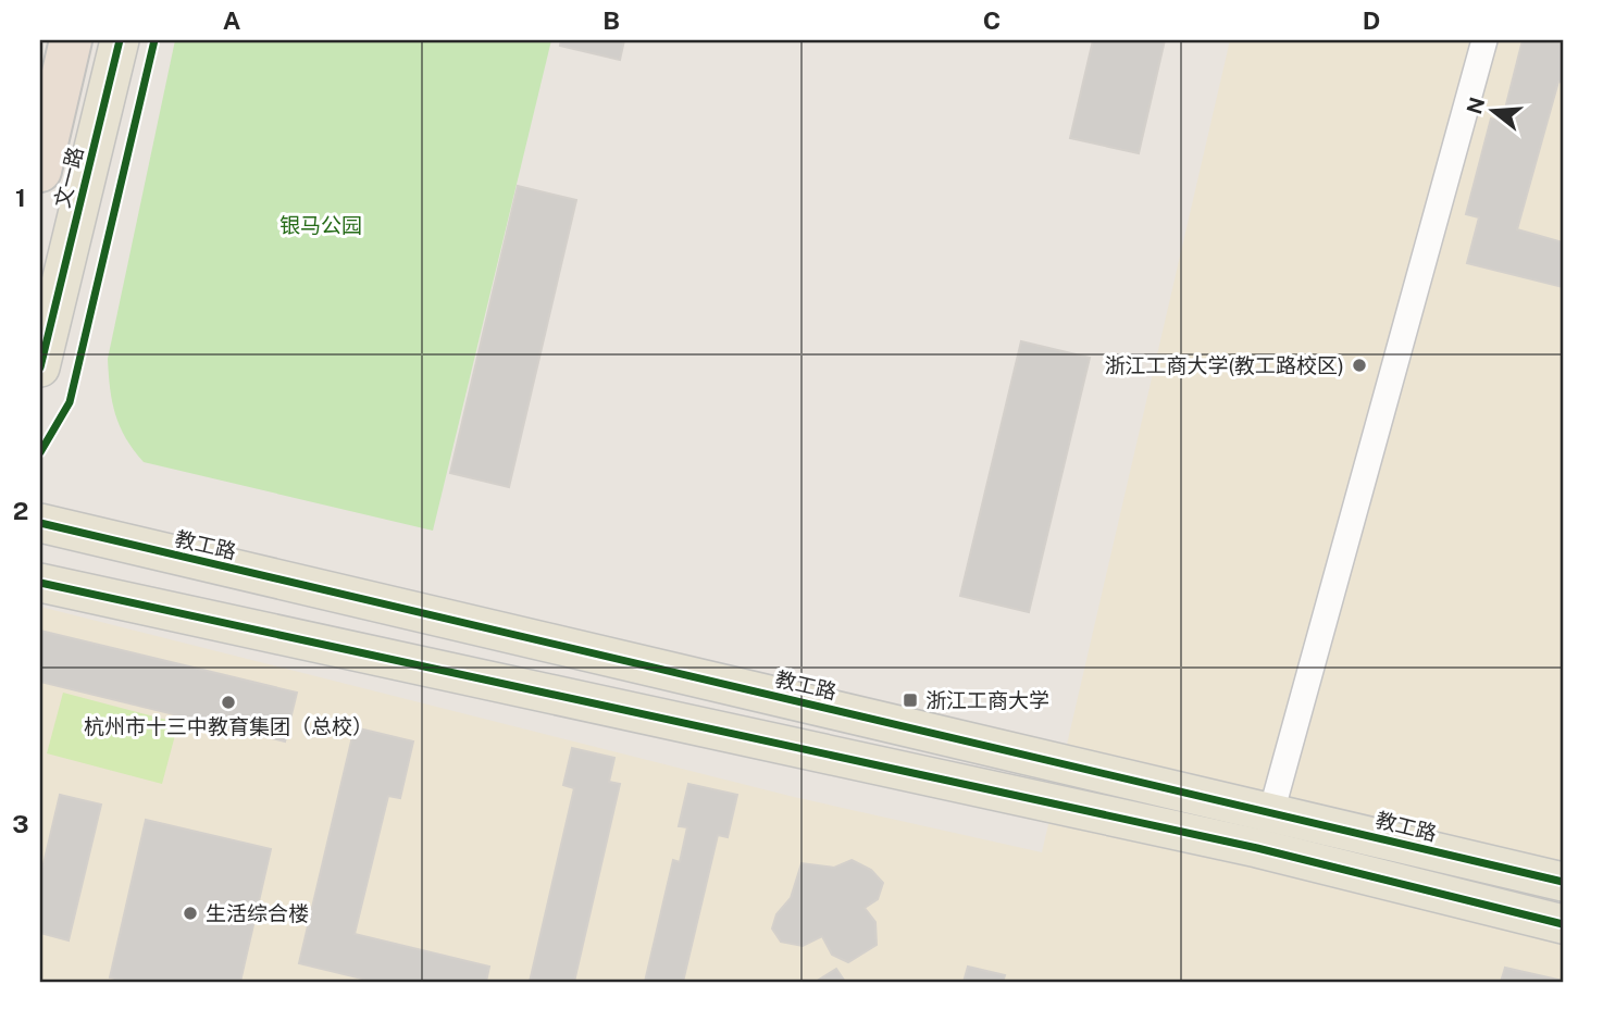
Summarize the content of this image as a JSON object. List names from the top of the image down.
{
  "streets": {
    "main road": ["文一路", "教工路"]
  },
  "parks": ["银马公园"],
  "places": {
    "other": ["浙江工商大学(教工路校区)", "杭州市十三中教育集团（总校）", "生活综合楼"],
    "transit": ["浙江工商大学"]
  },
  "north": "left",
  "grid": {
    "columns": [
      "A",
      "B",
      "C",
      "D"
    ],
    "rows": ["1", "2", "3"]
  }
}
